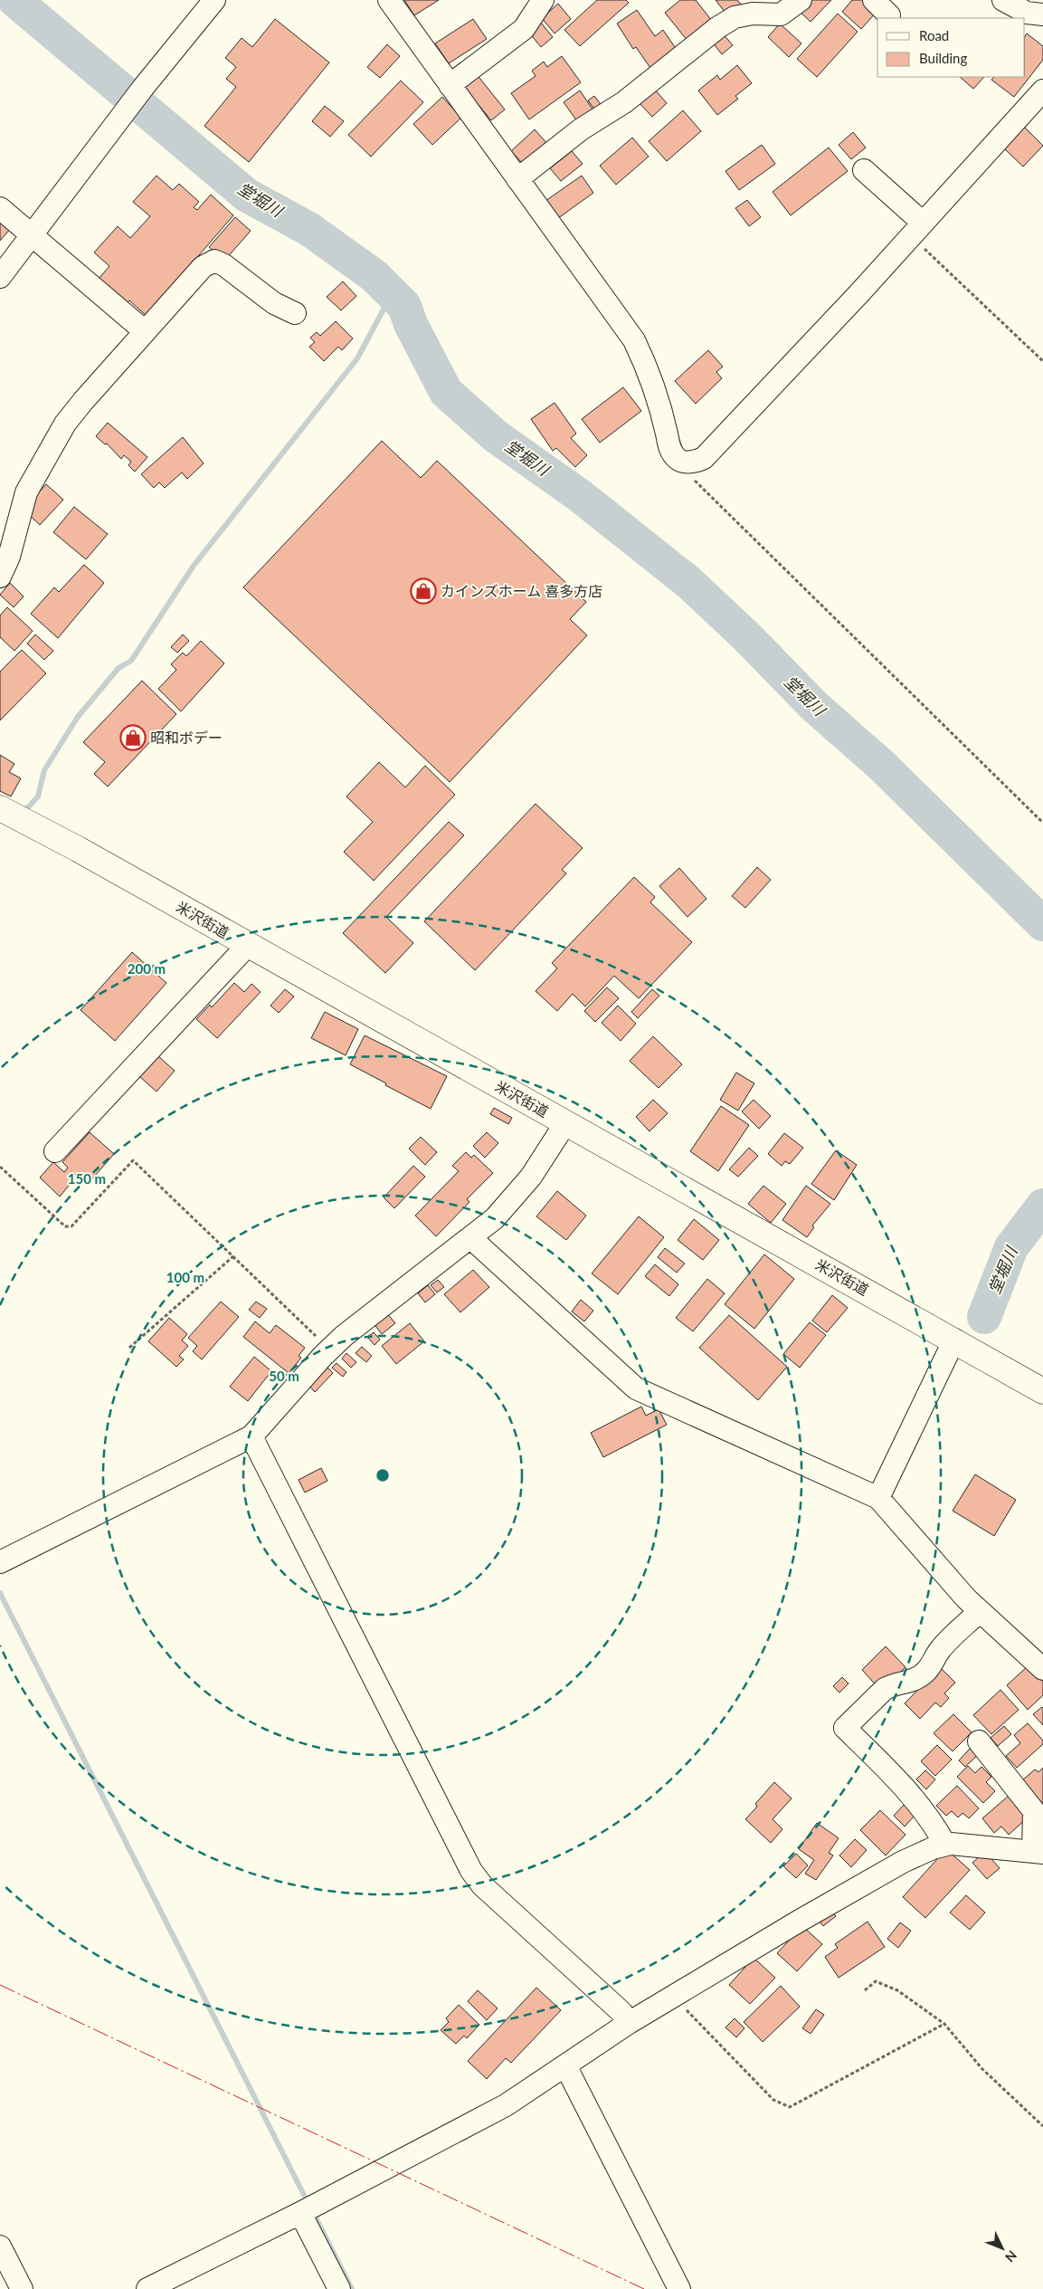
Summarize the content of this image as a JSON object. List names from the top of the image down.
{
  "streets": {
    "highway": ["米沢街道"]
  },
  "water": ["堂堀川"],
  "places": {
    "shop": ["カインズホーム 喜多方店", "昭和ボデー"]
  },
  "legend": ["Road", "Building"],
  "north": "bottom right",
  "rings": [
    "200 m",
    "150 m",
    "100 m",
    "50 m"
  ]
}
